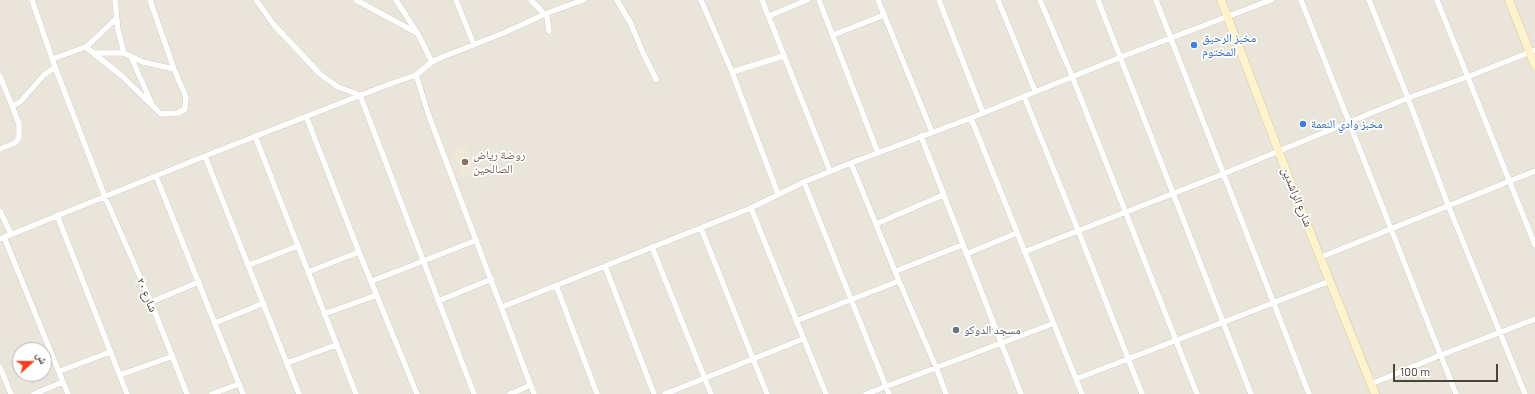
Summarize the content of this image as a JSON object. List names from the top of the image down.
{
  "streets": {
    "street": ["شارع الراشدين", "شارع ٢٠"]
  },
  "places": [
    "مخبز الرحيق المختوم",
    "مخبز وادي النعمة",
    "روضة رياض الصالحين",
    "مسجد الدوكو"
  ],
  "scale_bar": "100 m",
  "north": "right"
}
